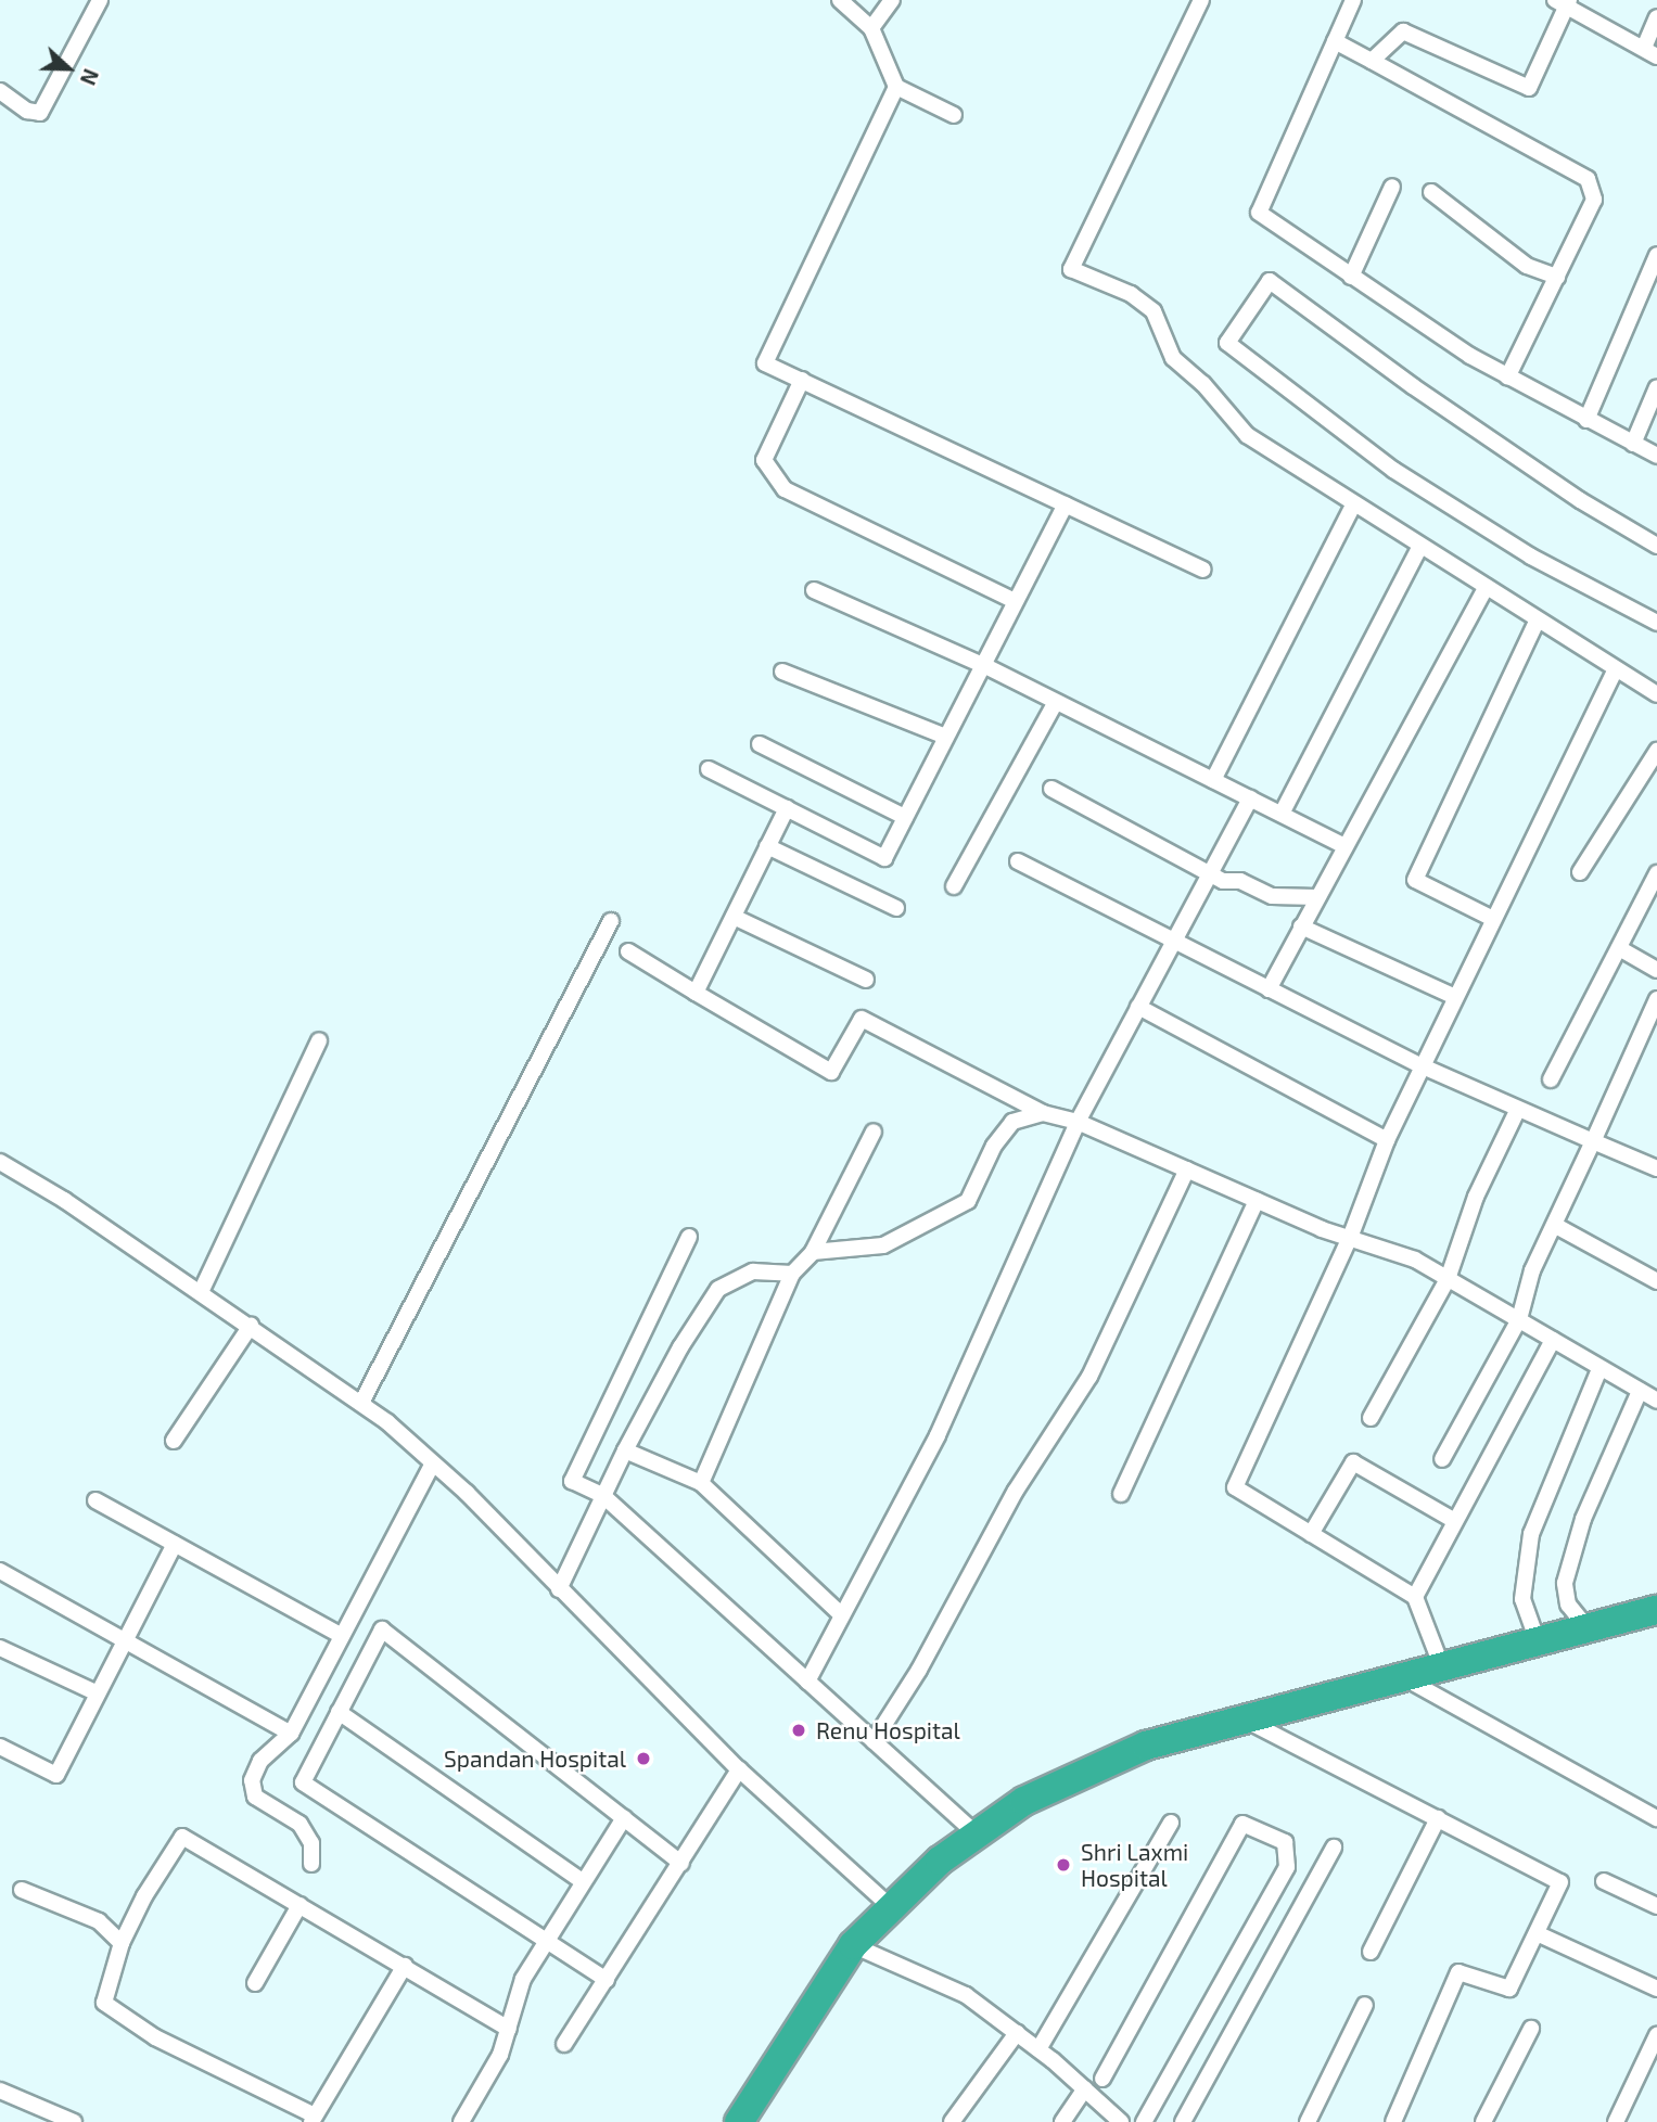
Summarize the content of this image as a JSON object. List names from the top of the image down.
{
  "places": ["Renu Hospital", "Spandan Hospital", "Shri Laxmi Hospital"],
  "north": "right"
}
